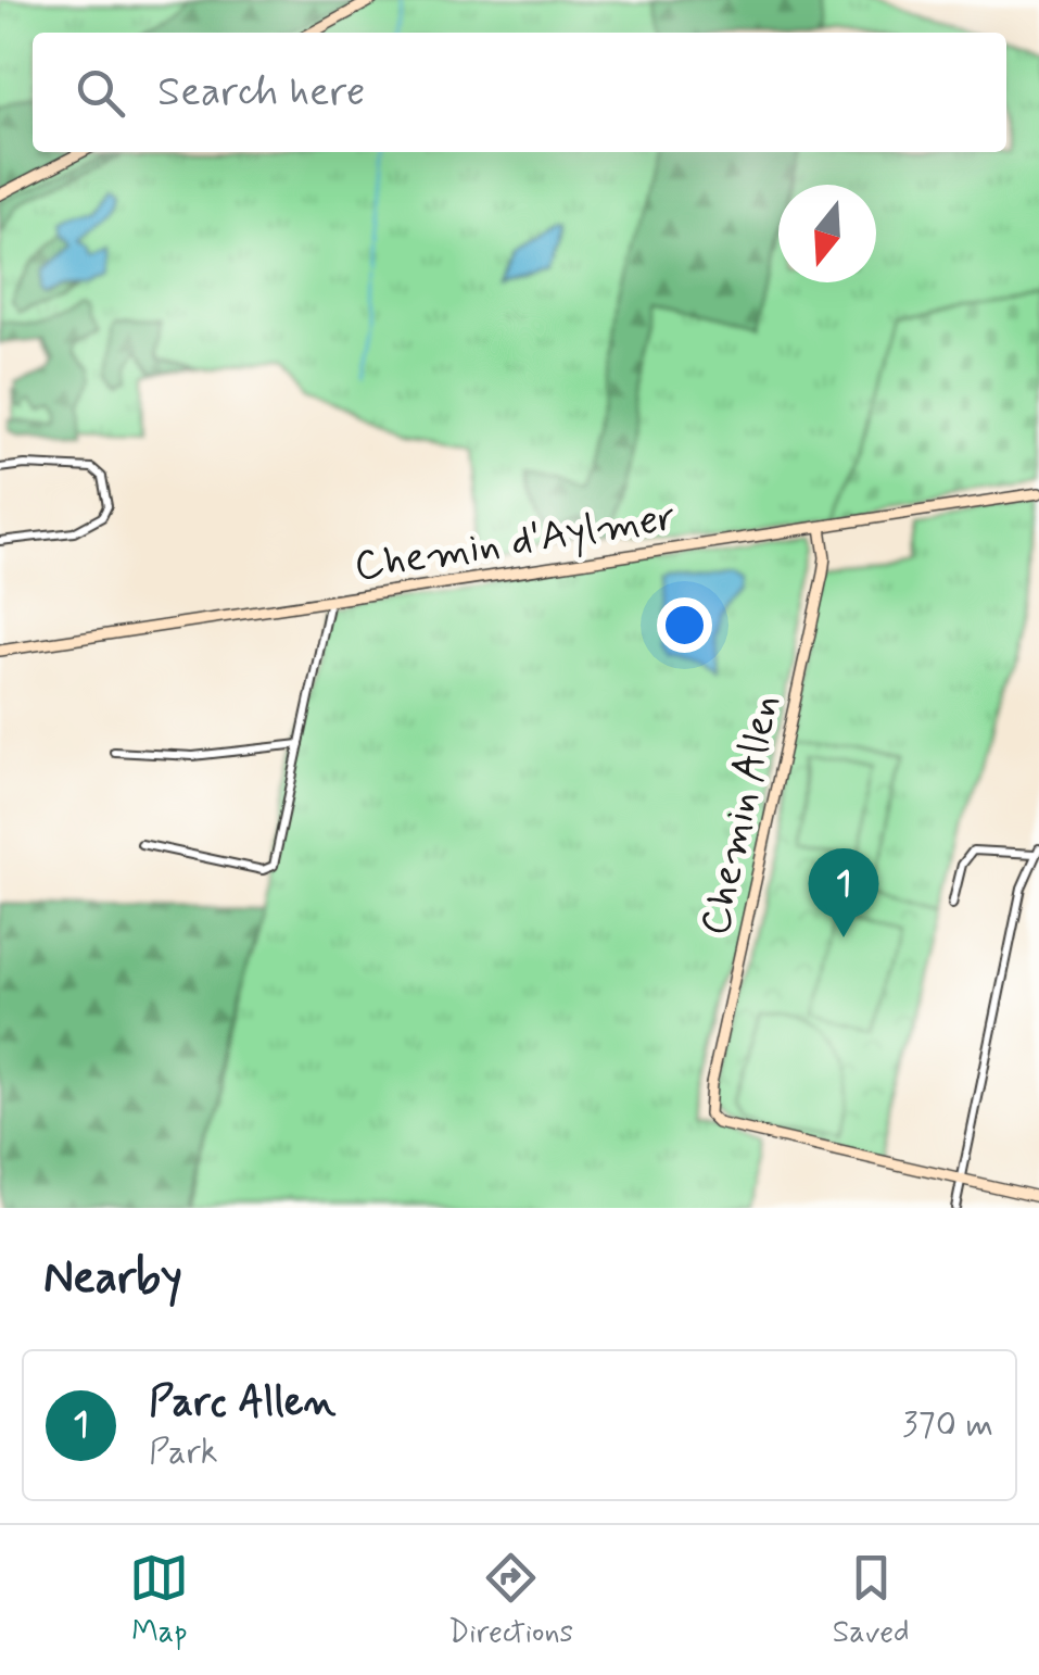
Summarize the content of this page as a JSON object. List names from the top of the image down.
{
  "streets": {
    "main road": ["Chemin d'Aylmer", "Chemin Allen"]
  },
  "crossings": [
    ["Chemin d'Aylmer", "Chemin Allen"]
  ],
  "north": "bottom",
  "page": {
    "search": "Search here",
    "pins": "1",
    "heading": "Nearby",
    "list": [
      {
        "mark": "1",
        "name": "Parc Allen",
        "note": "Park",
        "value": "370 m"
      }
    ],
    "nav": ["Map", "Directions", "Saved"]
  }
}
